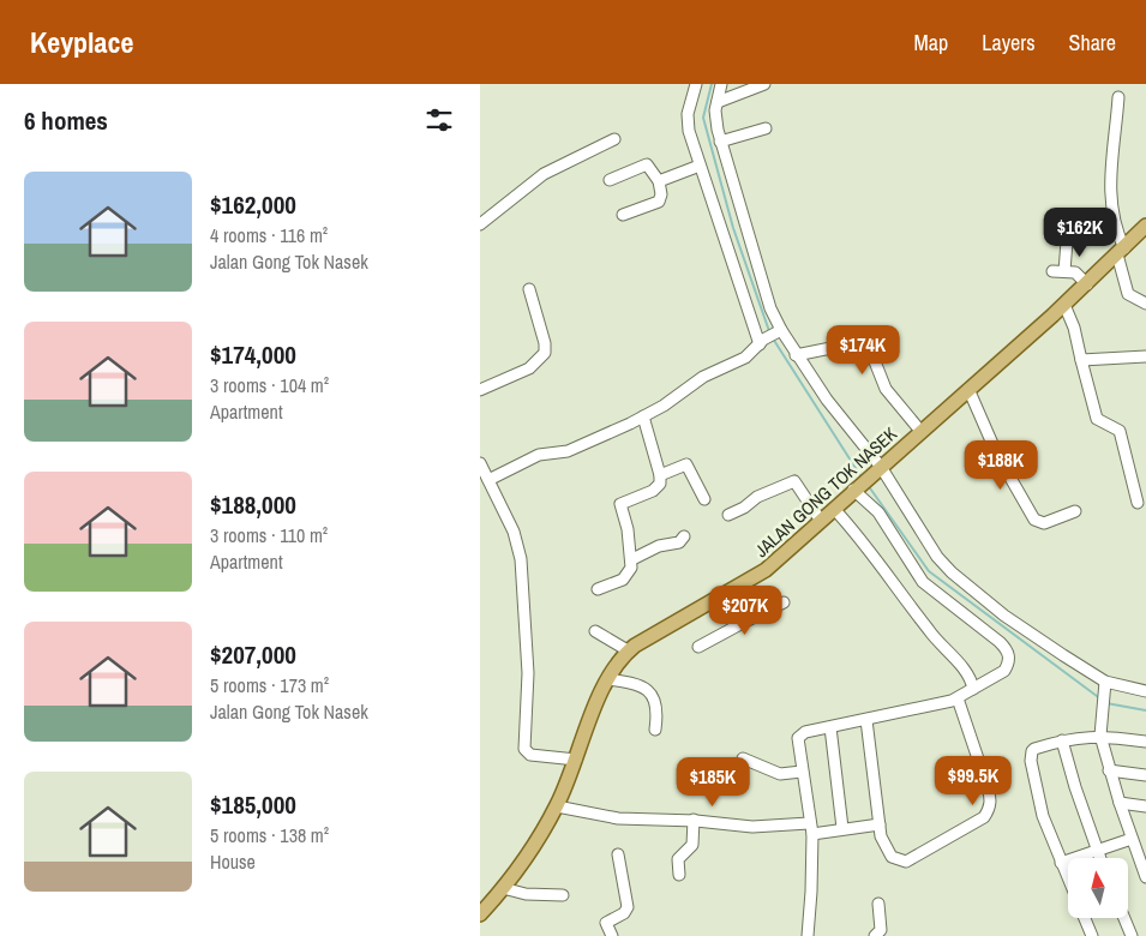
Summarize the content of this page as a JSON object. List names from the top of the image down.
{
  "streets": {
    "main road": ["JALAN GONG TOK NASEK"]
  },
  "north": "top",
  "page": {
    "header": "Keyplace",
    "nav": ["Map", "Layers", "Share"],
    "heading": "6 homes",
    "list": [
      {
        "name": "$162,000",
        "note": "4 rooms · 116 m² · Jalan Gong Tok Nasek"
      },
      {
        "name": "$174,000",
        "note": "3 rooms · 104 m² · Apartment"
      },
      {
        "name": "$188,000",
        "note": "3 rooms · 110 m² · Apartment"
      },
      {
        "name": "$207,000",
        "note": "5 rooms · 173 m² · Jalan Gong Tok Nasek"
      },
      {
        "name": "$185,000",
        "note": "5 rooms · 138 m² · House"
      }
    ],
    "price": [
      "$162K",
      "$174K",
      "$188K",
      "$207K",
      "$99.5K",
      "$185K"
    ]
  }
}
